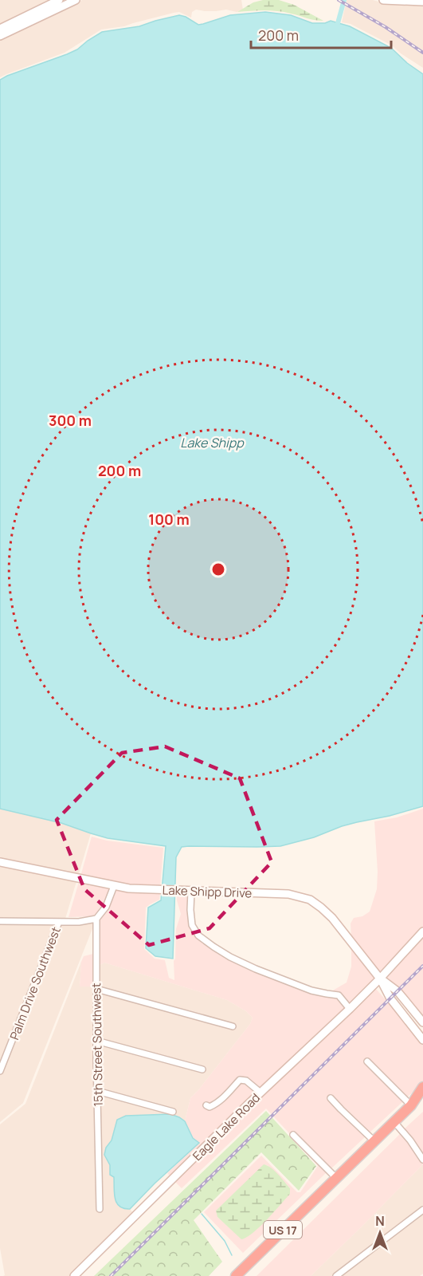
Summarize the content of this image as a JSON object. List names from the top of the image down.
{
  "streets": {
    "highway": ["US 17"],
    "street": [
      "Lake Shipp Drive",
      "Palm Drive Southwest",
      "15th Street Southwest",
      "Eagle Lake Road"
    ]
  },
  "crossings": [
    ["Lake Shipp Drive", "Eagle Lake Road"]
  ],
  "water": ["Lake Shipp"],
  "scale_bar": "200 m",
  "north": "top",
  "rings": ["300 m", "200 m", "100 m"]
}
